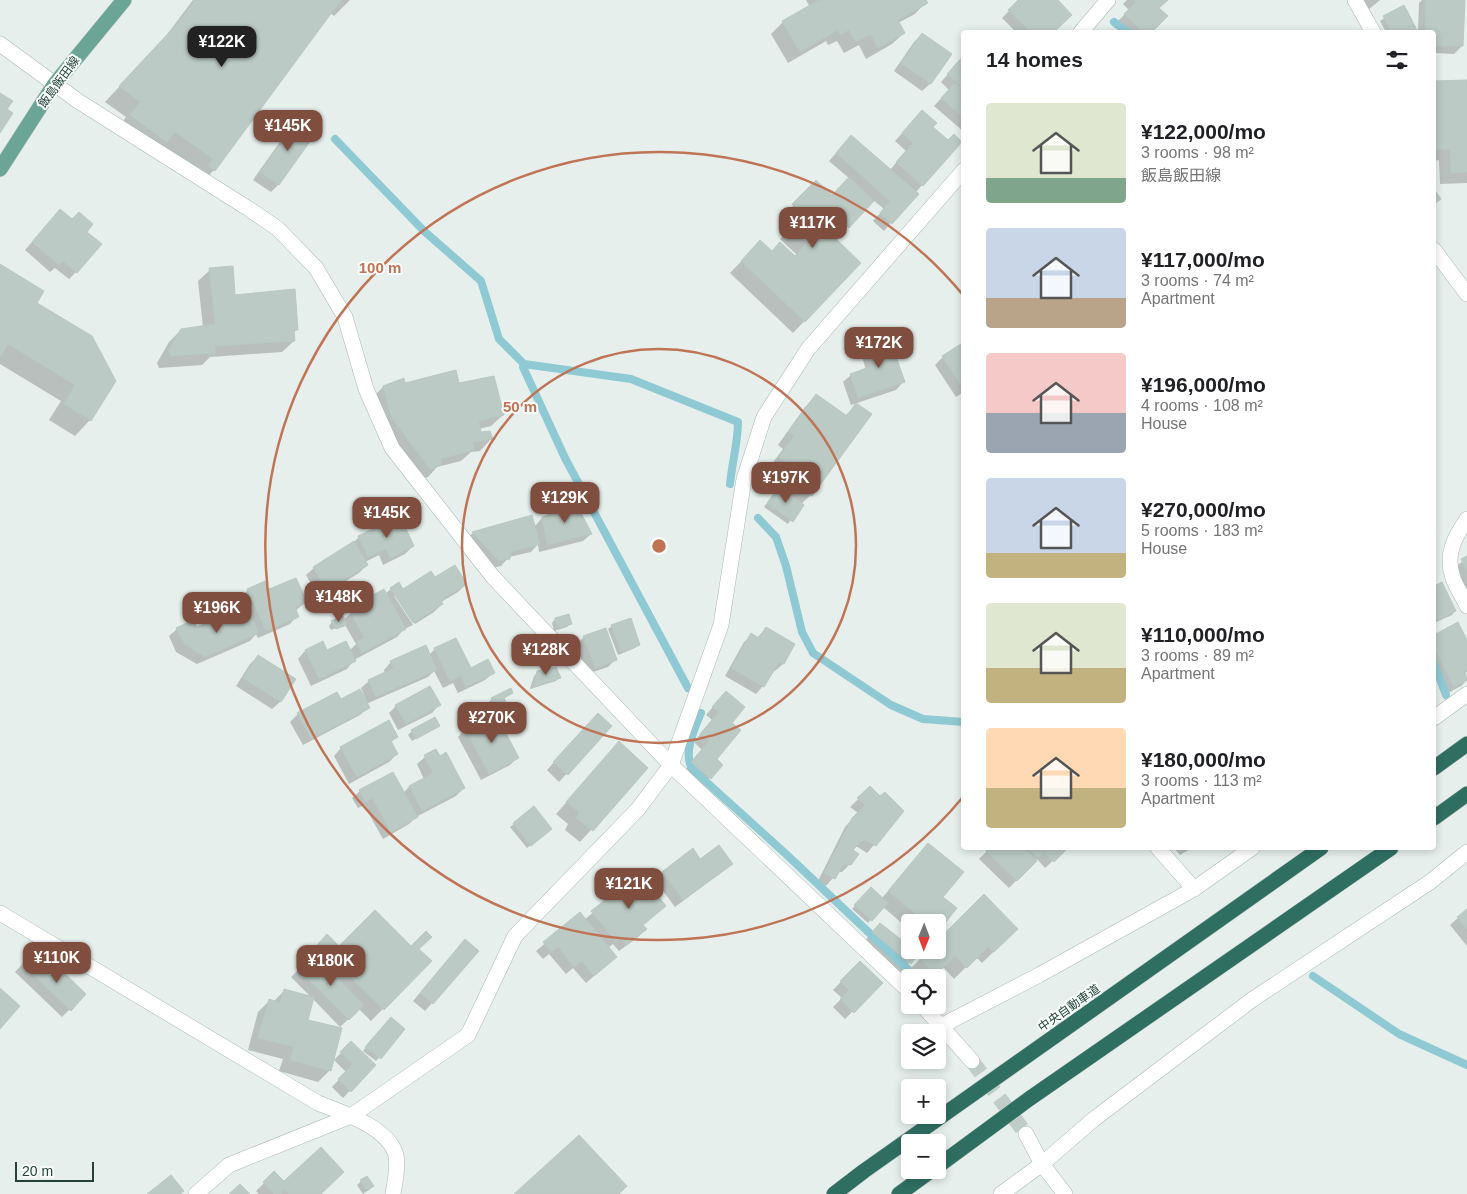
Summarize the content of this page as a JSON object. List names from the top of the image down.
{
  "streets": {
    "highway": ["中央自動車道"],
    "main road": ["飯島飯田線"]
  },
  "scale_bar": "20 m",
  "north": "bottom",
  "page": {
    "price": [
      "¥122K",
      "¥145K",
      "¥117K",
      "¥172K",
      "¥197K",
      "¥129K",
      "¥145K",
      "¥148K",
      "¥196K",
      "¥128K",
      "¥270K",
      "¥121K",
      "¥110K",
      "¥180K"
    ],
    "heading": "14 homes",
    "list": [
      {
        "name": "¥122,000/mo",
        "note": "3 rooms · 98 m² · 飯島飯田線"
      },
      {
        "name": "¥117,000/mo",
        "note": "3 rooms · 74 m² · Apartment"
      },
      {
        "name": "¥196,000/mo",
        "note": "4 rooms · 108 m² · House"
      },
      {
        "name": "¥270,000/mo",
        "note": "5 rooms · 183 m² · House"
      },
      {
        "name": "¥110,000/mo",
        "note": "3 rooms · 89 m² · Apartment"
      },
      {
        "name": "¥180,000/mo",
        "note": "3 rooms · 113 m² · Apartment"
      }
    ],
    "map_buttons": ["+", "−"],
    "scale": "20 m"
  },
  "rings": ["100 m", "50 m"]
}
